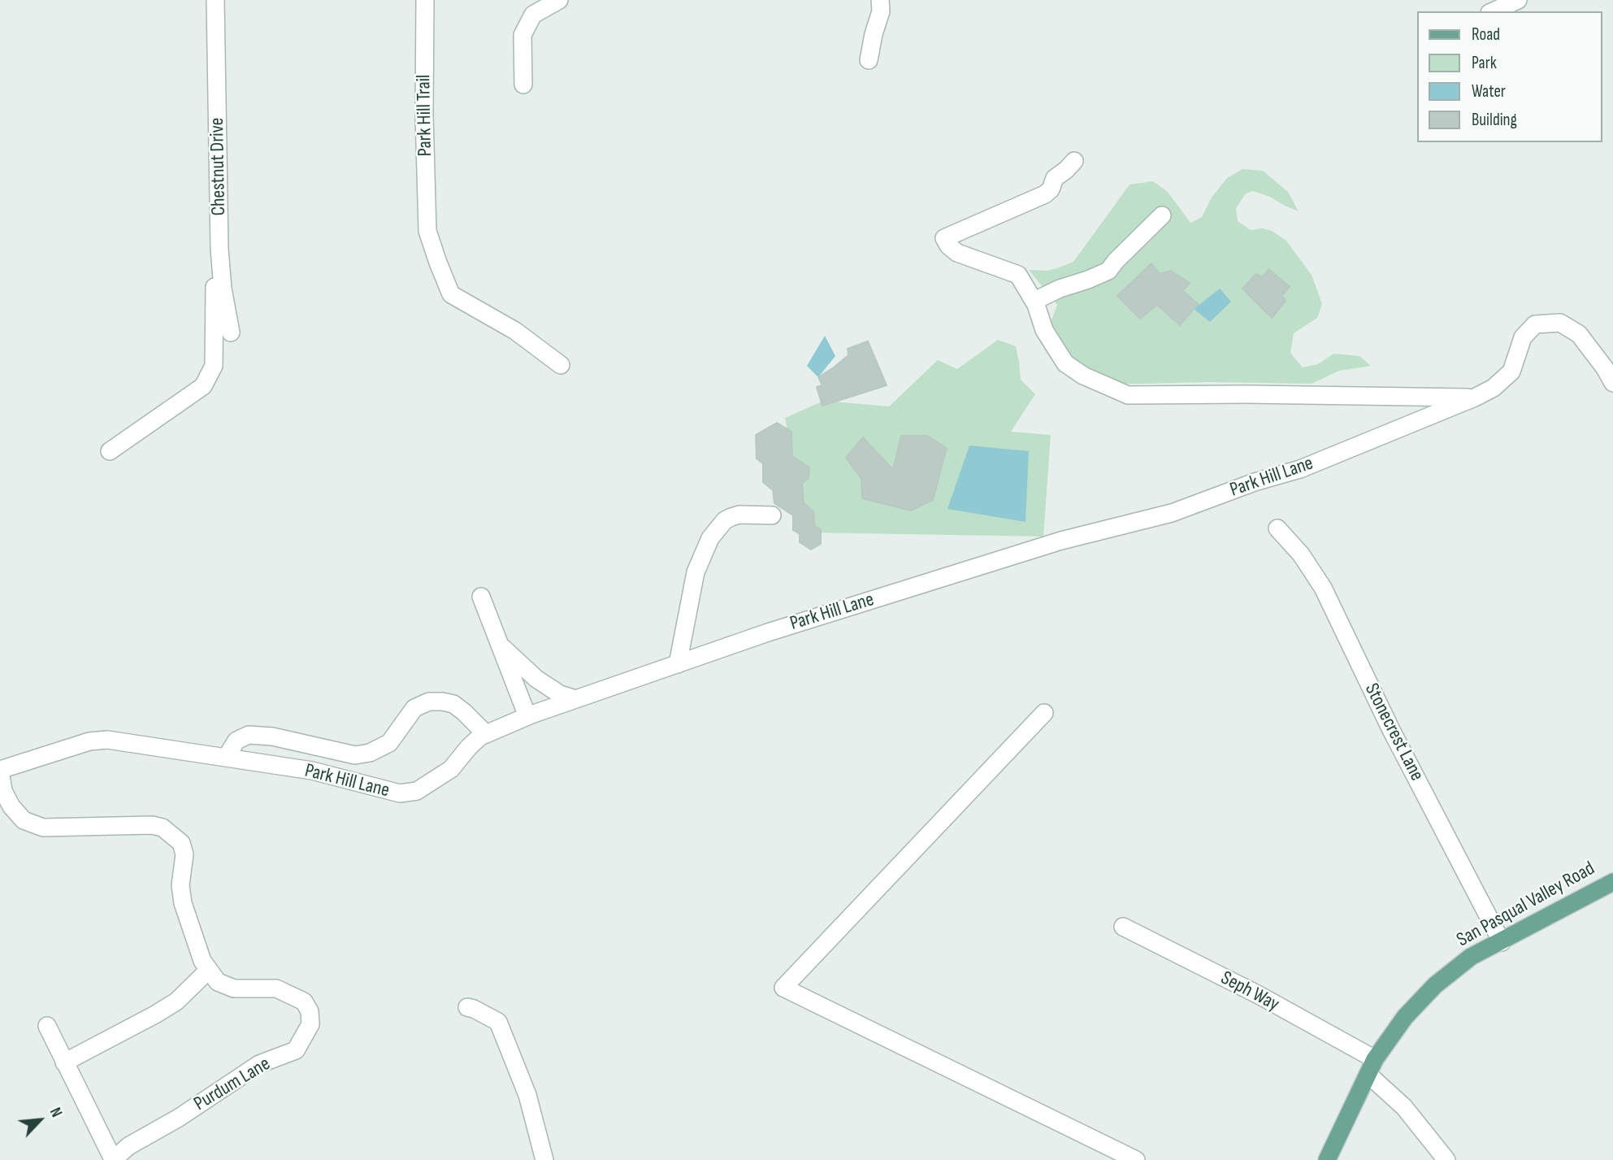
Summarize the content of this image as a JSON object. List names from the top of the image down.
{
  "streets": {
    "main road": ["San Pasqual Valley Road"],
    "street": [
      "Park Hill Trail",
      "Chestnut Drive",
      "Park Hill Lane",
      "Stonecrest Lane",
      "Seph Way",
      "Purdum Lane"
    ]
  },
  "crossings": [
    ["Park Hill Lane", "Purdum Lane"],
    ["Stonecrest Lane", "San Pasqual Valley Road"],
    ["San Pasqual Valley Road", "Seph Way"]
  ],
  "legend": [
    "Road",
    "Park",
    "Water",
    "Building"
  ],
  "north": "top right"
}
